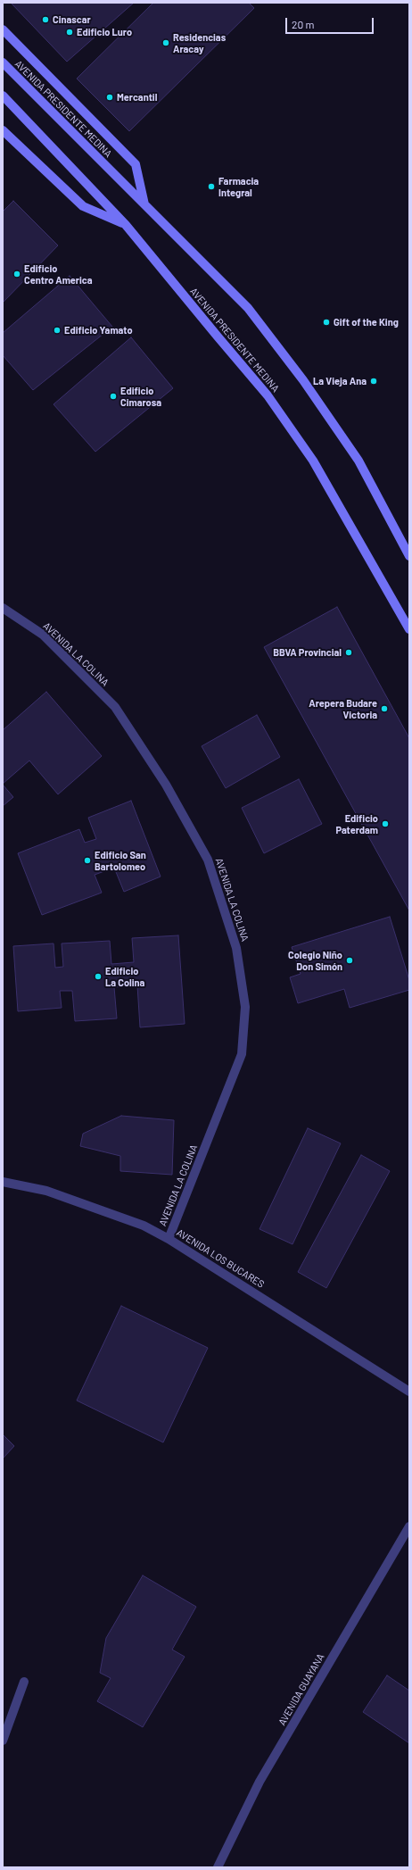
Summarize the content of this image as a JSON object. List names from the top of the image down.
{
  "streets": {
    "street": [
      "AVENIDA PRESIDENTE MEDINA",
      "AVENIDA LA COLINA",
      "AVENIDA LOS BUCARES",
      "AVENIDA GUAYANA"
    ]
  },
  "crossings": [
    ["AVENIDA LA COLINA", "AVENIDA LOS BUCARES"]
  ],
  "places": [
    "Cinascar",
    "Edificio Luro",
    "Residencias Aracay",
    "Mercantil",
    "Farmacia Integral",
    "Edificio Centro America",
    "Gift of the King",
    "Edificio Yamato",
    "La Vieja Ana",
    "Edificio Cimarosa",
    "BBVA Provincial",
    "Arepera Budare Victoria",
    "Edificio Paterdam",
    "Edificio San Bartolomeo",
    "Colegio Niño Don Simón",
    "Edificio La Colina"
  ],
  "scale_bar": "20 m"
}
